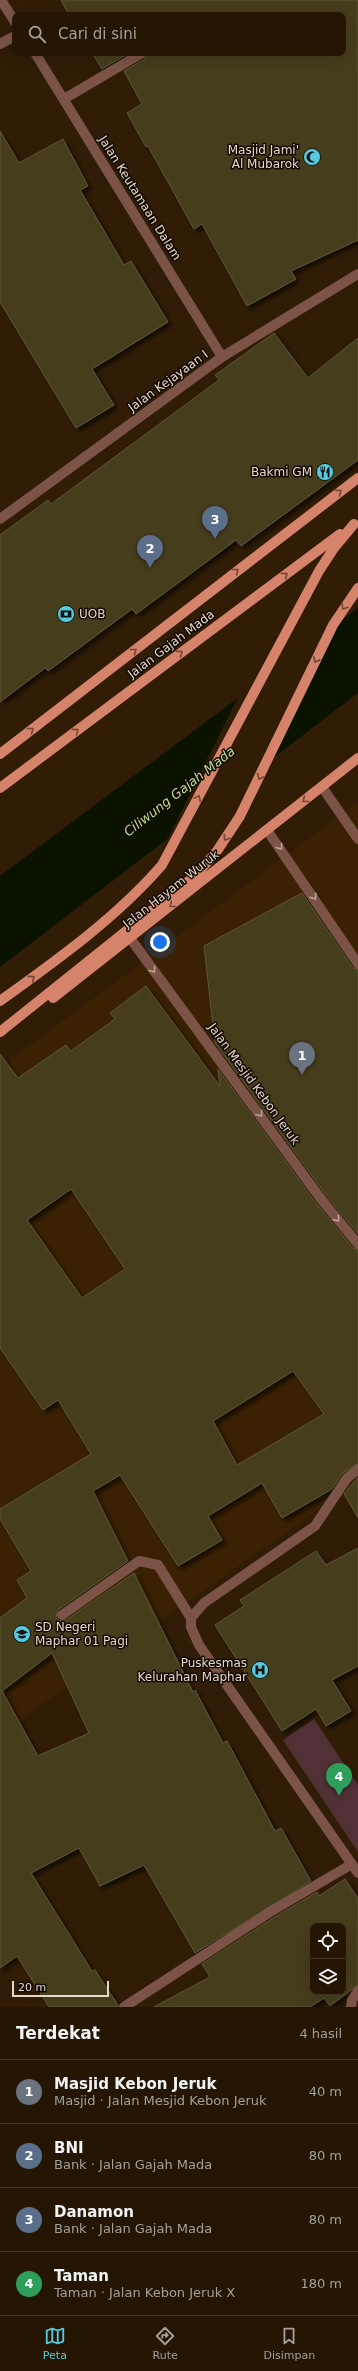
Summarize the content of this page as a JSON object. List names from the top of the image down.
{
  "streets": {
    "main road": ["Jalan Gajah Mada", "Jalan Hayam Wuruk"],
    "street": ["Jalan Keutamaan Dalam", "Jalan Kejayaan I", "Jalan Mesjid Kebon Jeruk"]
  },
  "crossings": [
    ["Jalan Keutamaan Dalam", "Jalan Kejayaan I"],
    ["Jalan Gajah Mada", "Jalan Hayam Wuruk"],
    ["Jalan Hayam Wuruk", "Jalan Mesjid Kebon Jeruk"]
  ],
  "one_way": ["Jalan Mesjid Kebon Jeruk"],
  "water": ["Ciliwung Gajah Mada"],
  "places": {
    "mosque": ["Masjid Jami' Al Mubarok"],
    "restaurant": ["Bakmi GM"],
    "bank": ["UOB"],
    "school or university": ["SD Negeri Maphar 01 Pagi"],
    "hospital": ["Puskesmas Kelurahan Maphar"]
  },
  "scale_bar": "20 m",
  "page": {
    "search": "Cari di sini",
    "pins": [
      "3",
      "2",
      "1",
      "4"
    ],
    "scale": "20 m",
    "heading": ["Terdekat", "4 hasil"],
    "list": [
      {
        "mark": "1",
        "name": "Masjid Kebon Jeruk",
        "note": "Masjid · Jalan Mesjid Kebon Jeruk",
        "value": "40 m"
      },
      {
        "mark": "2",
        "name": "BNI",
        "note": "Bank · Jalan Gajah Mada",
        "value": "80 m"
      },
      {
        "mark": "3",
        "name": "Danamon",
        "note": "Bank · Jalan Gajah Mada",
        "value": "80 m"
      },
      {
        "mark": "4",
        "name": "Taman",
        "note": "Taman · Jalan Kebon Jeruk X",
        "value": "180 m"
      }
    ],
    "nav": ["Peta", "Rute", "Disimpan"]
  }
}
